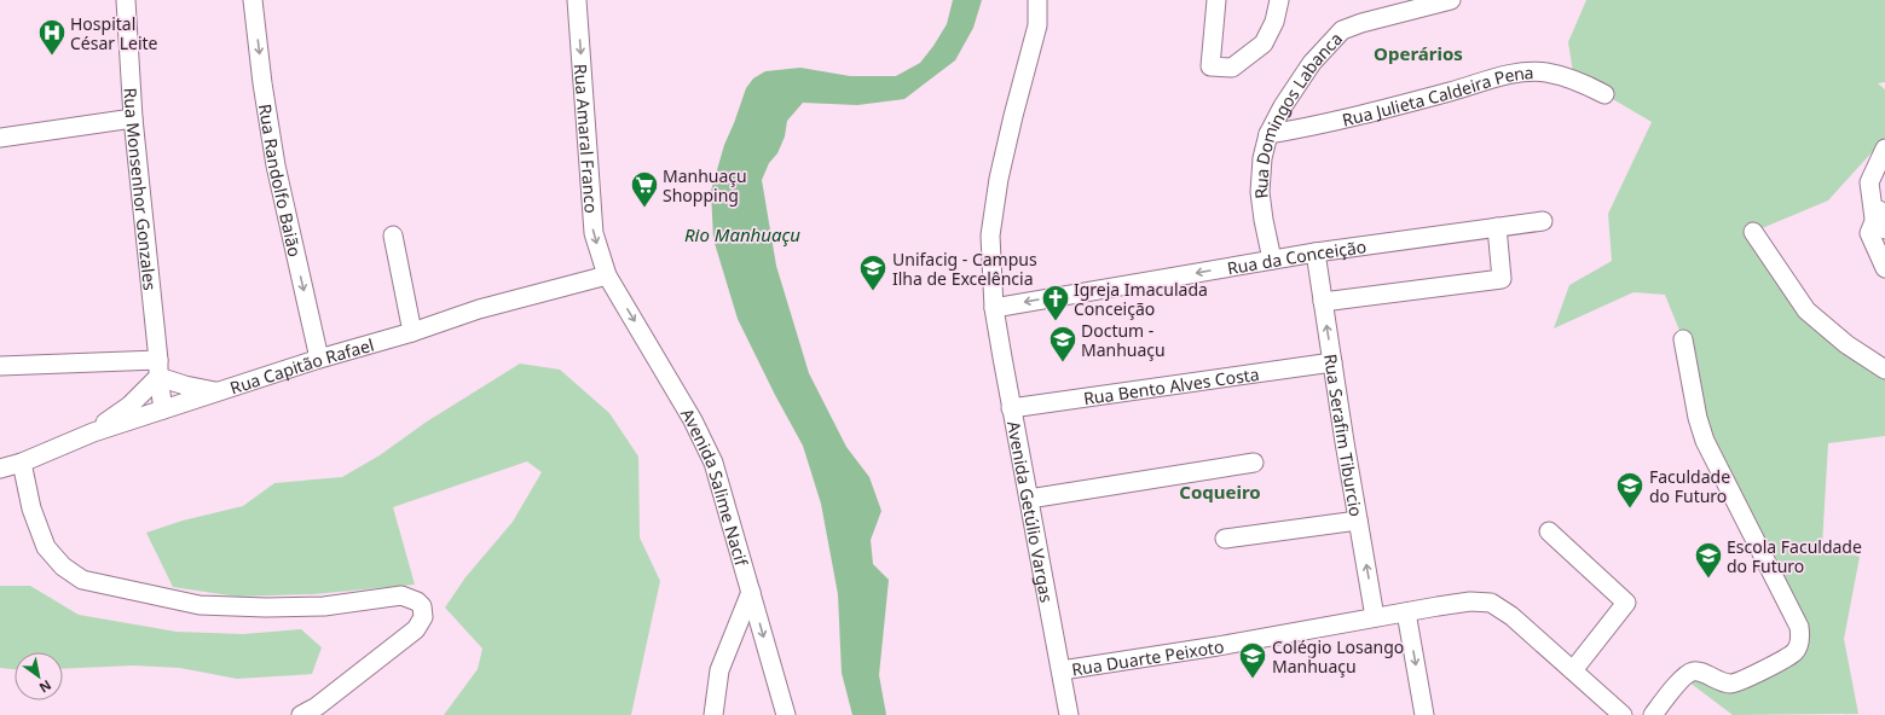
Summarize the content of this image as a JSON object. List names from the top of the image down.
{
  "streets": {
    "street": [
      "Rua Julieta Caldeira Pena",
      "Rua Domingos Labanca",
      "Rua Amaral Franco",
      "Rua Randolfo Baião",
      "Rua Monsenhor Gonzales",
      "Rua da Conceição",
      "Rua Capitão Rafael",
      "Rua Bento Alves Costa",
      "Rua Serafim Tiburcio",
      "Avenida Salime Nacif",
      "Avenida Getúlio Vargas",
      "Rua Duarte Peixoto"
    ]
  },
  "crossings": [
    ["Rua Julieta Caldeira Pena", "Rua Domingos Labanca"],
    ["Rua Domingos Labanca", "Rua da Conceição"],
    ["Rua Amaral Franco", "Rua Capitão Rafael"],
    ["Rua Amaral Franco", "Avenida Salime Nacif"],
    ["Rua Randolfo Baião", "Rua Capitão Rafael"],
    ["Rua Monsenhor Gonzales", "Rua Capitão Rafael"],
    ["Rua da Conceição", "Rua Serafim Tiburcio"],
    ["Rua da Conceição", "Avenida Getúlio Vargas"],
    ["Rua Capitão Rafael", "Avenida Salime Nacif"],
    ["Rua Bento Alves Costa", "Rua Serafim Tiburcio"],
    ["Rua Bento Alves Costa", "Avenida Getúlio Vargas"],
    ["Rua Serafim Tiburcio", "Rua Duarte Peixoto"],
    ["Avenida Getúlio Vargas", "Rua Duarte Peixoto"]
  ],
  "one_way": [
    "Rua Amaral Franco",
    "Rua Randolfo Baião",
    "Rua da Conceição",
    "Rua Serafim Tiburcio",
    "Avenida Salime Nacif"
  ],
  "districts": ["Operários", "Coqueiro"],
  "water": ["Rio Manhuaçu"],
  "places": {
    "hospital": ["Hospital César Leite"],
    "supermarket": ["Manhuaçu Shopping"],
    "school or university": [
      "Unifacig - Campus Ilha de Excelência",
      "Doctum - Manhuaçu",
      "Faculdade do Futuro",
      "Escola Faculdade do Futuro",
      "Colégio Losango Manhuaçu"
    ],
    "church": ["Igreja Imaculada Conceição"]
  },
  "north": "bottom right"
}
